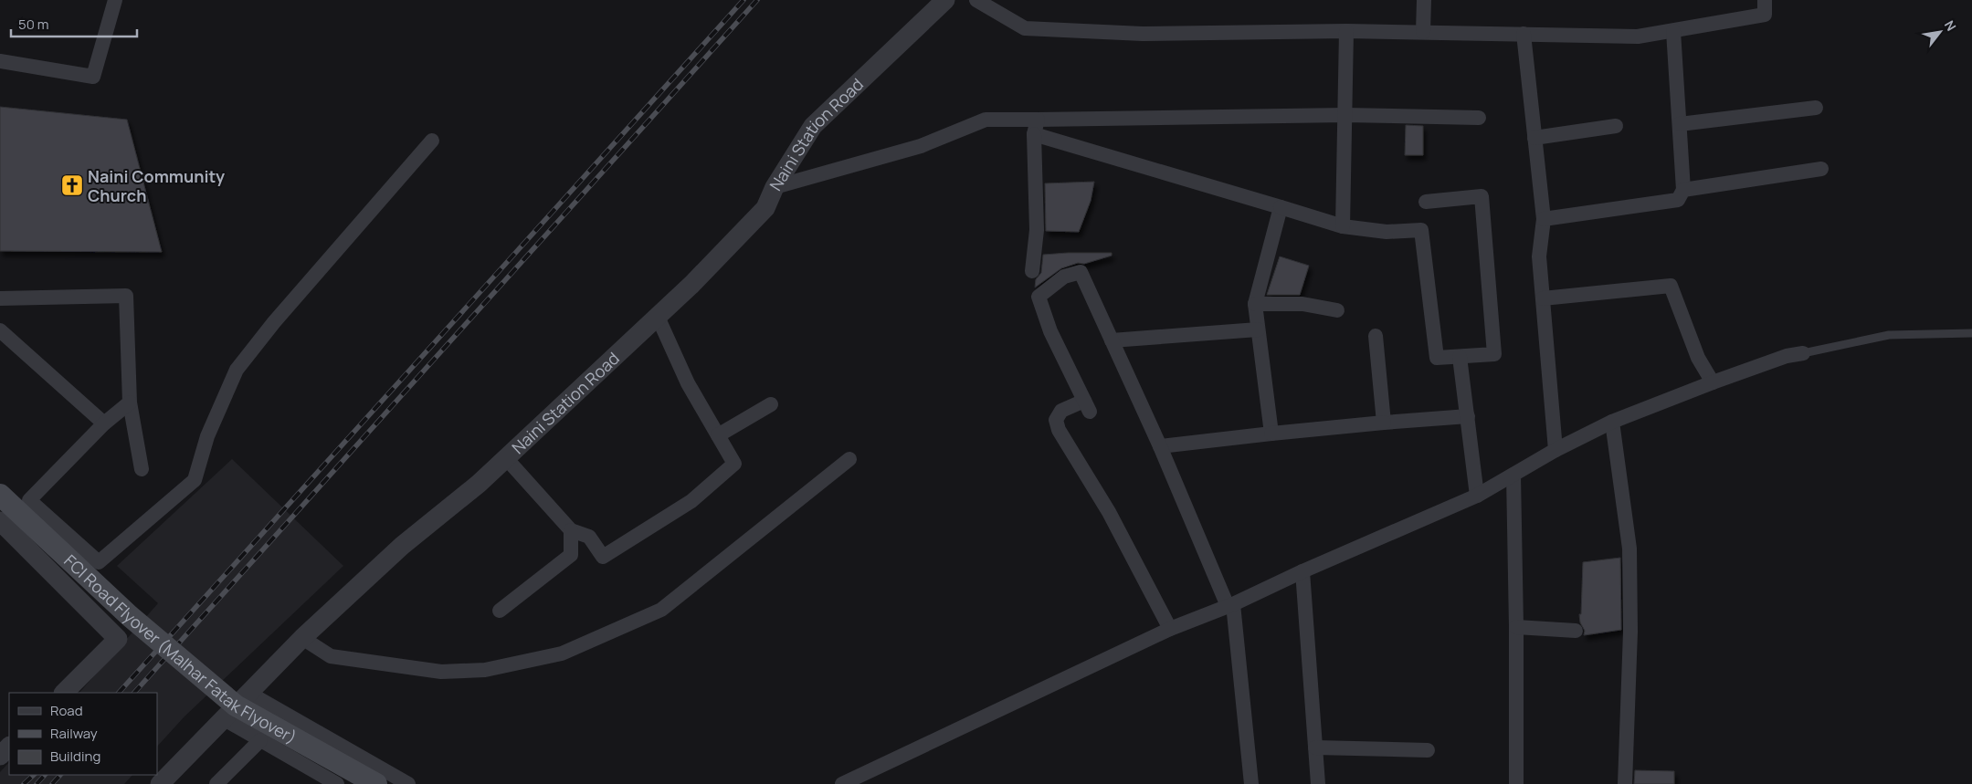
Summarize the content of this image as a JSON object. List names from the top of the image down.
{
  "streets": {
    "main road": ["FCI Road Flyover (Malhar Fatak Flyover)"],
    "street": ["Naini Station Road"]
  },
  "places": {
    "church": ["Naini Community Church"]
  },
  "legend": ["Road", "Railway", "Building"],
  "scale_bar": "50 m",
  "north": "top right"
}
